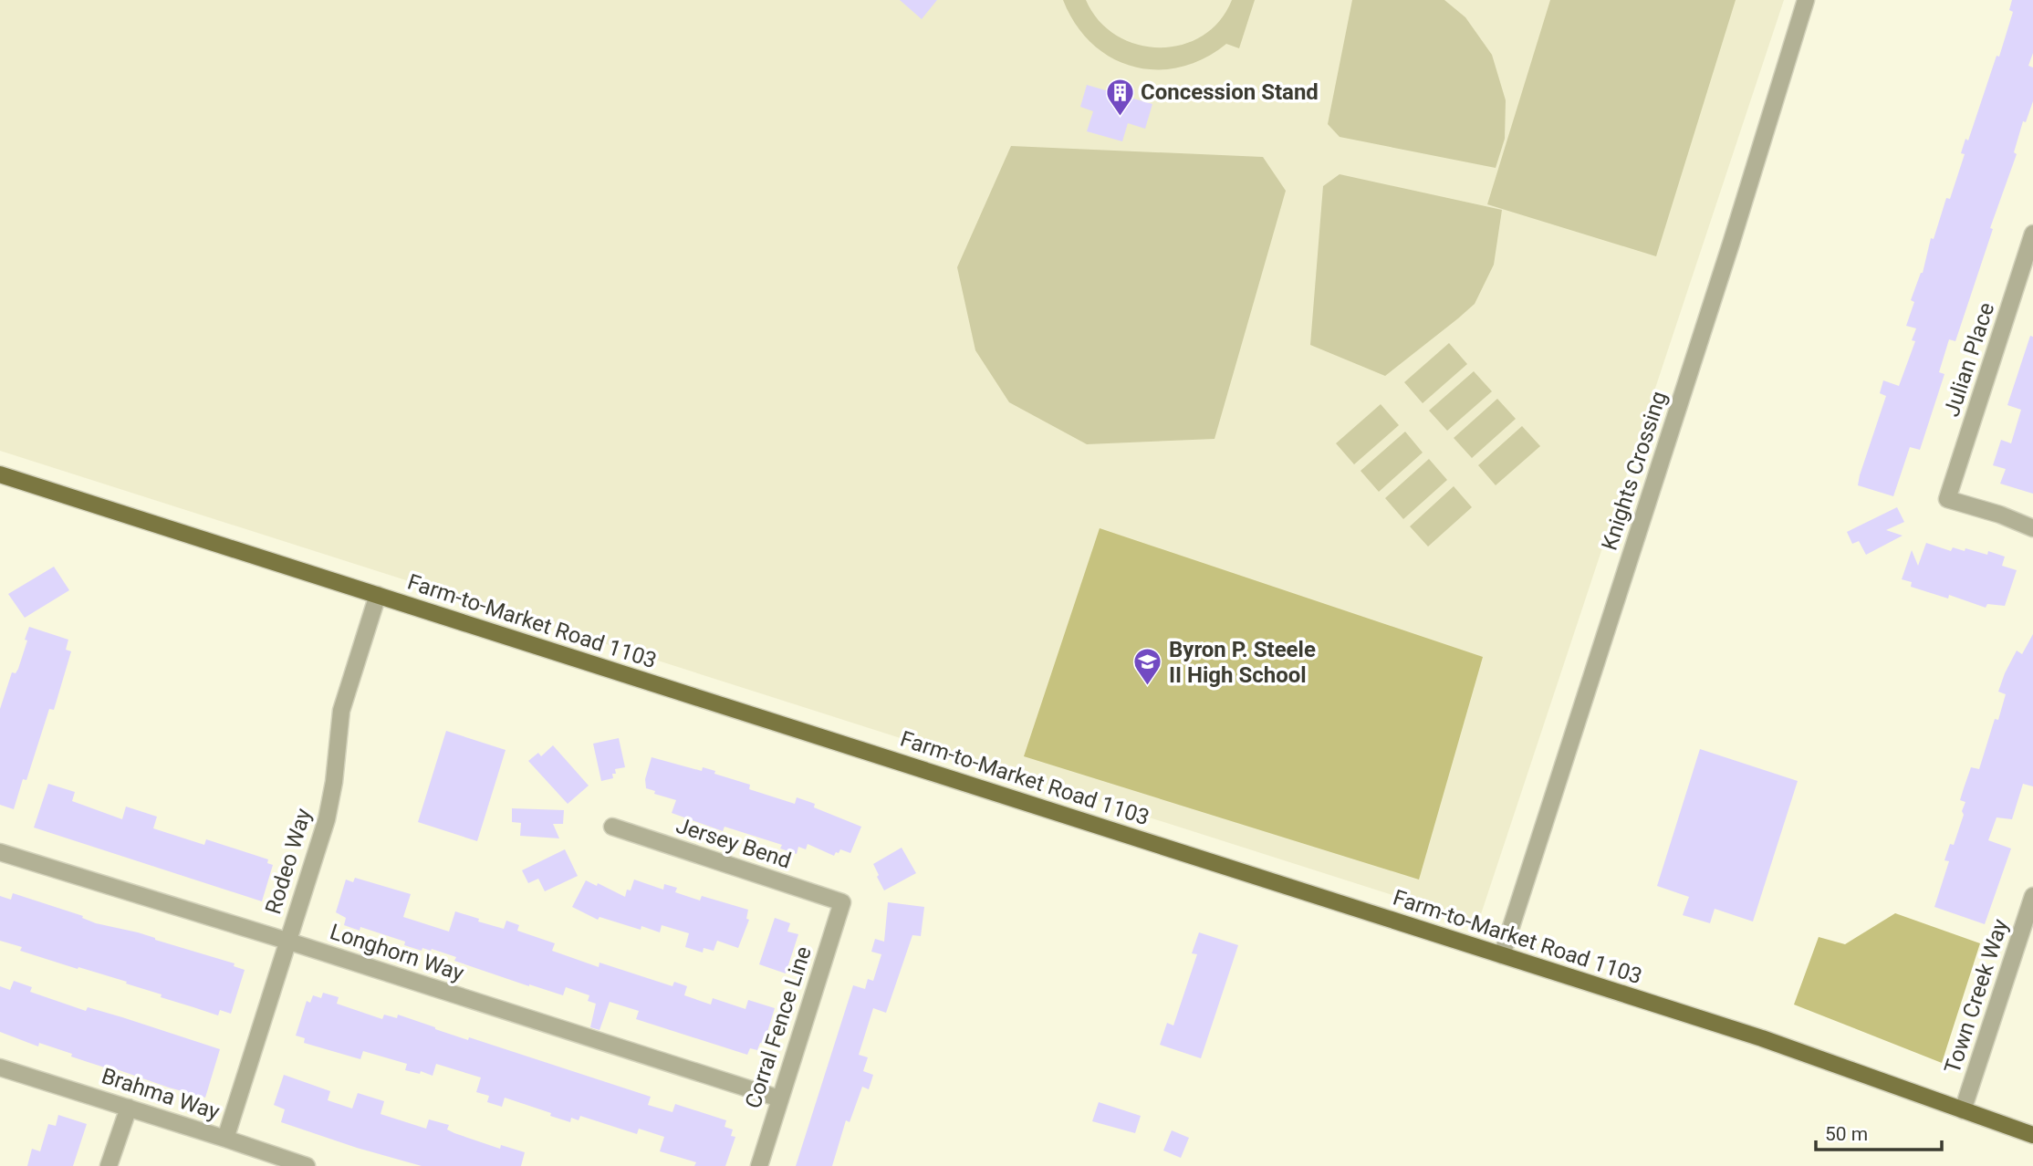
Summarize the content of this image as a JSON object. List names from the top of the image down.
{
  "streets": {
    "main road": ["Farm-to-Market Road 1103"],
    "street": [
      "Julian Place",
      "Knights Crossing",
      "Jersey Bend",
      "Rodeo Way",
      "Longhorn Way",
      "Town Creek Way",
      "Corral Fence Line",
      "Brahma Way"
    ]
  },
  "crossings": [
    ["Knights Crossing", "Farm-to-Market Road 1103"],
    ["Farm-to-Market Road 1103", "Rodeo Way"],
    ["Farm-to-Market Road 1103", "Town Creek Way"],
    ["Jersey Bend", "Corral Fence Line"],
    ["Rodeo Way", "Longhorn Way"],
    ["Rodeo Way", "Brahma Way"],
    ["Longhorn Way", "Corral Fence Line"]
  ],
  "places": {
    "building": ["Concession Stand"],
    "school or university": ["Byron P. Steele II High School"]
  },
  "scale_bar": "50 m"
}
